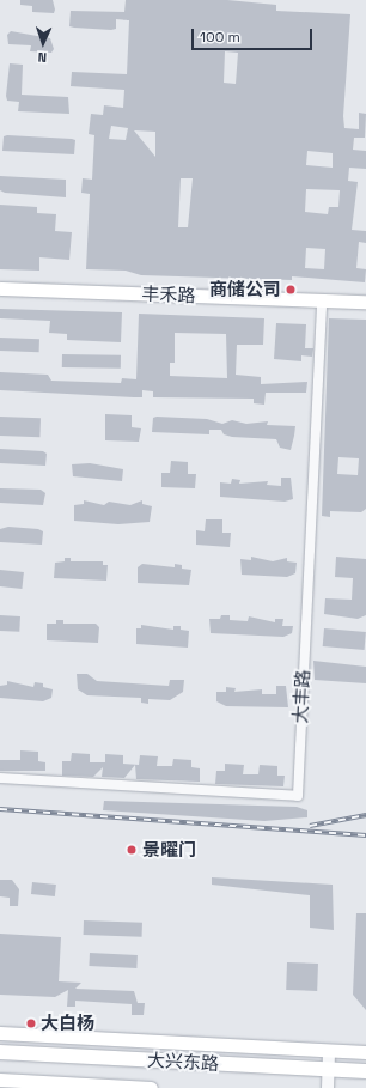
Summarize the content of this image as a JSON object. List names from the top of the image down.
{
  "streets": {
    "main road": ["丰禾路", "大兴东路"],
    "street": ["大丰路"]
  },
  "crossings": [
    ["丰禾路", "大丰路"]
  ],
  "places": ["商储公司", "景曜门", "大白杨"],
  "scale_bar": "100 m",
  "north": "bottom"
}
